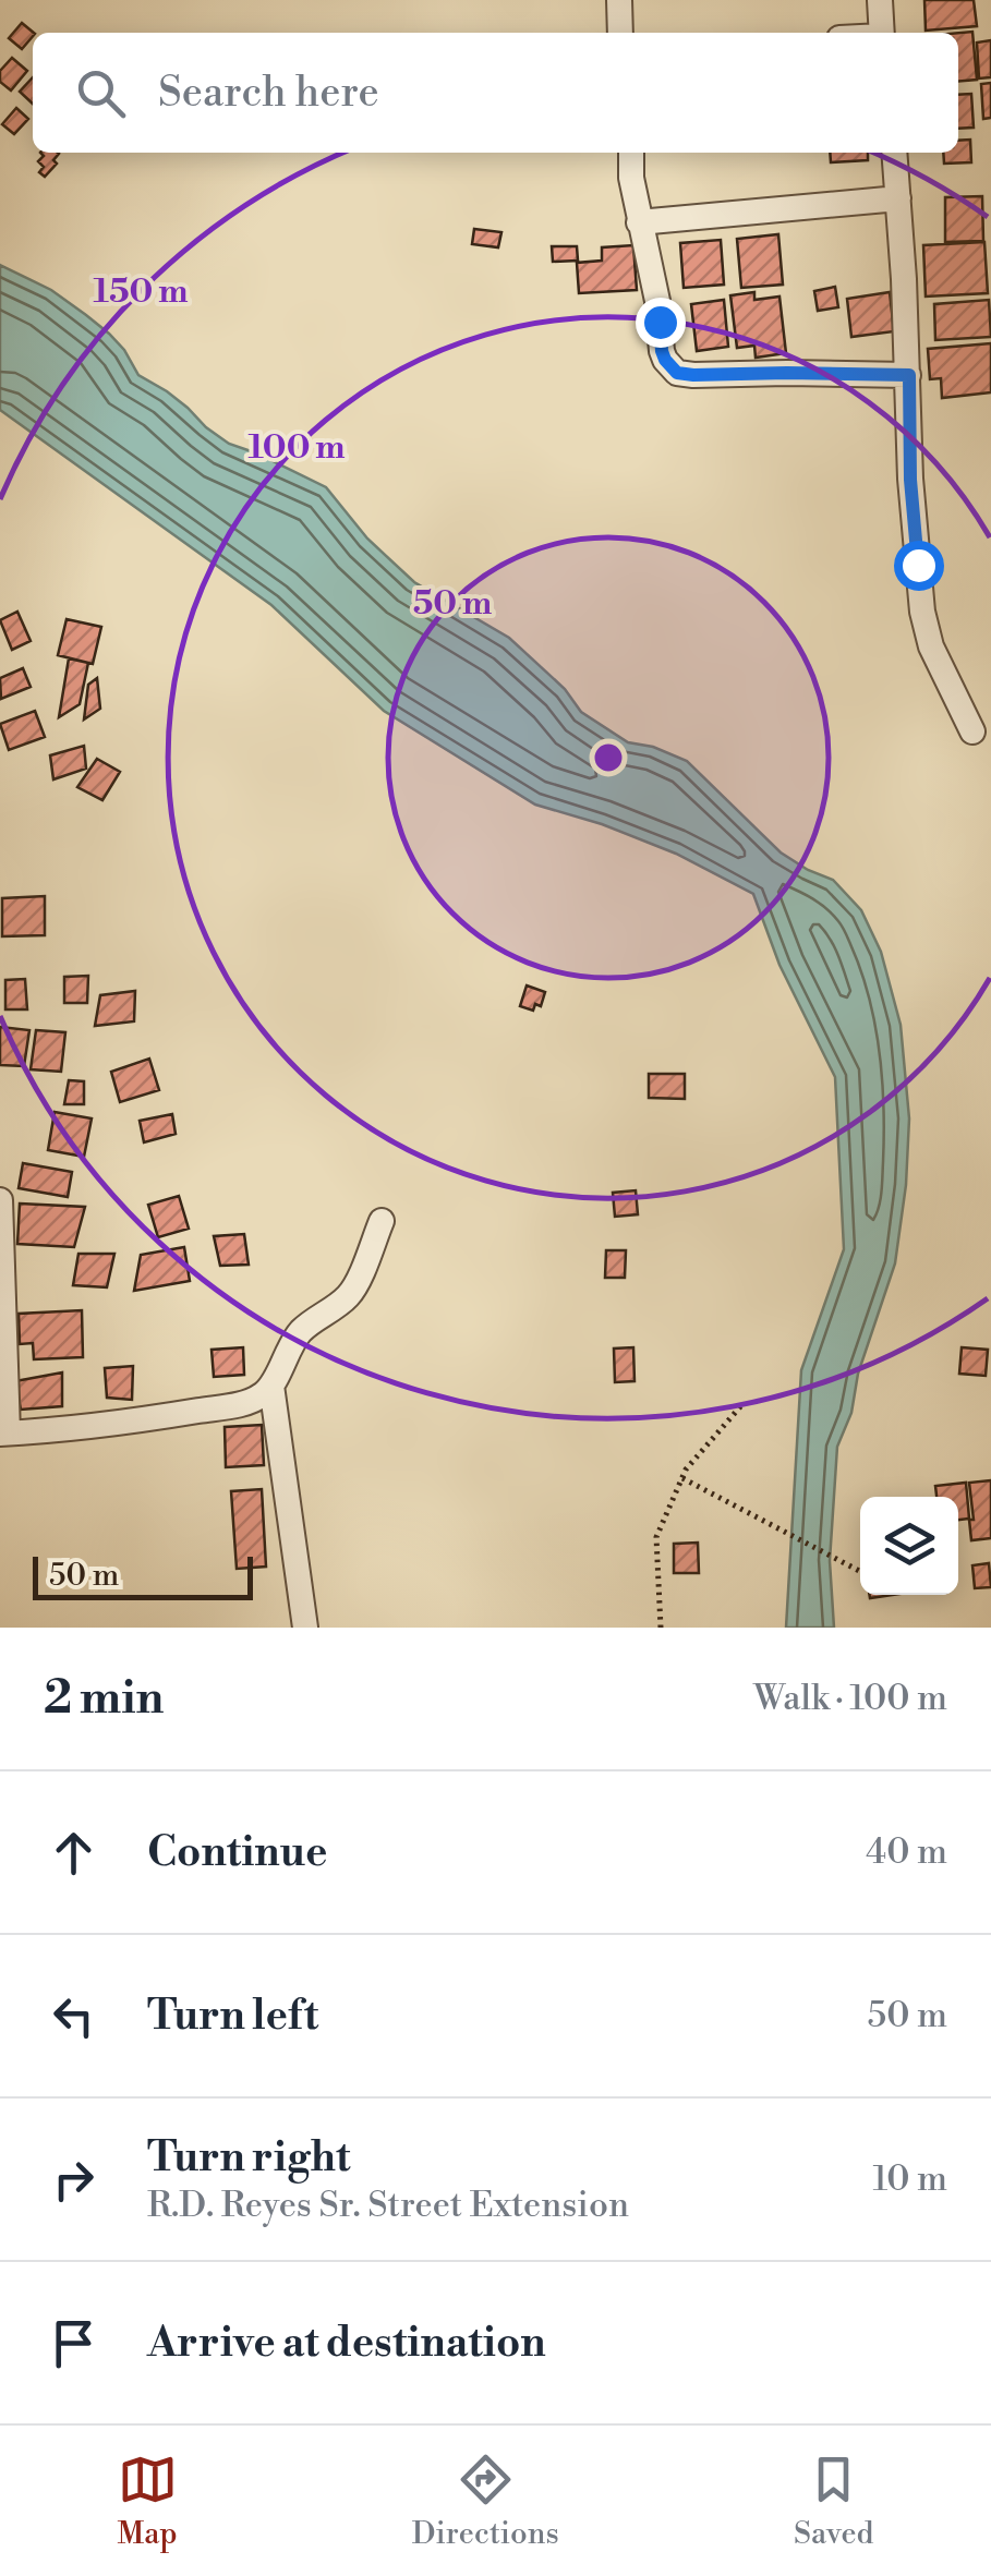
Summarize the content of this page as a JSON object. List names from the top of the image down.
{
  "scale_bar": "50 m",
  "page": {
    "search": "Search here",
    "scale": "50 m",
    "heading": ["2 min", "Walk · 100 m"],
    "list": [
      ["Continue", "40 m"],
      ["Turn left", "50 m"],
      ["Turn right", "R.D. Reyes Sr. Street Extension", "10 m"],
      "Arrive at destination"
    ],
    "nav": ["Map", "Directions", "Saved"]
  },
  "rings": ["150 m", "100 m", "50 m"]
}
